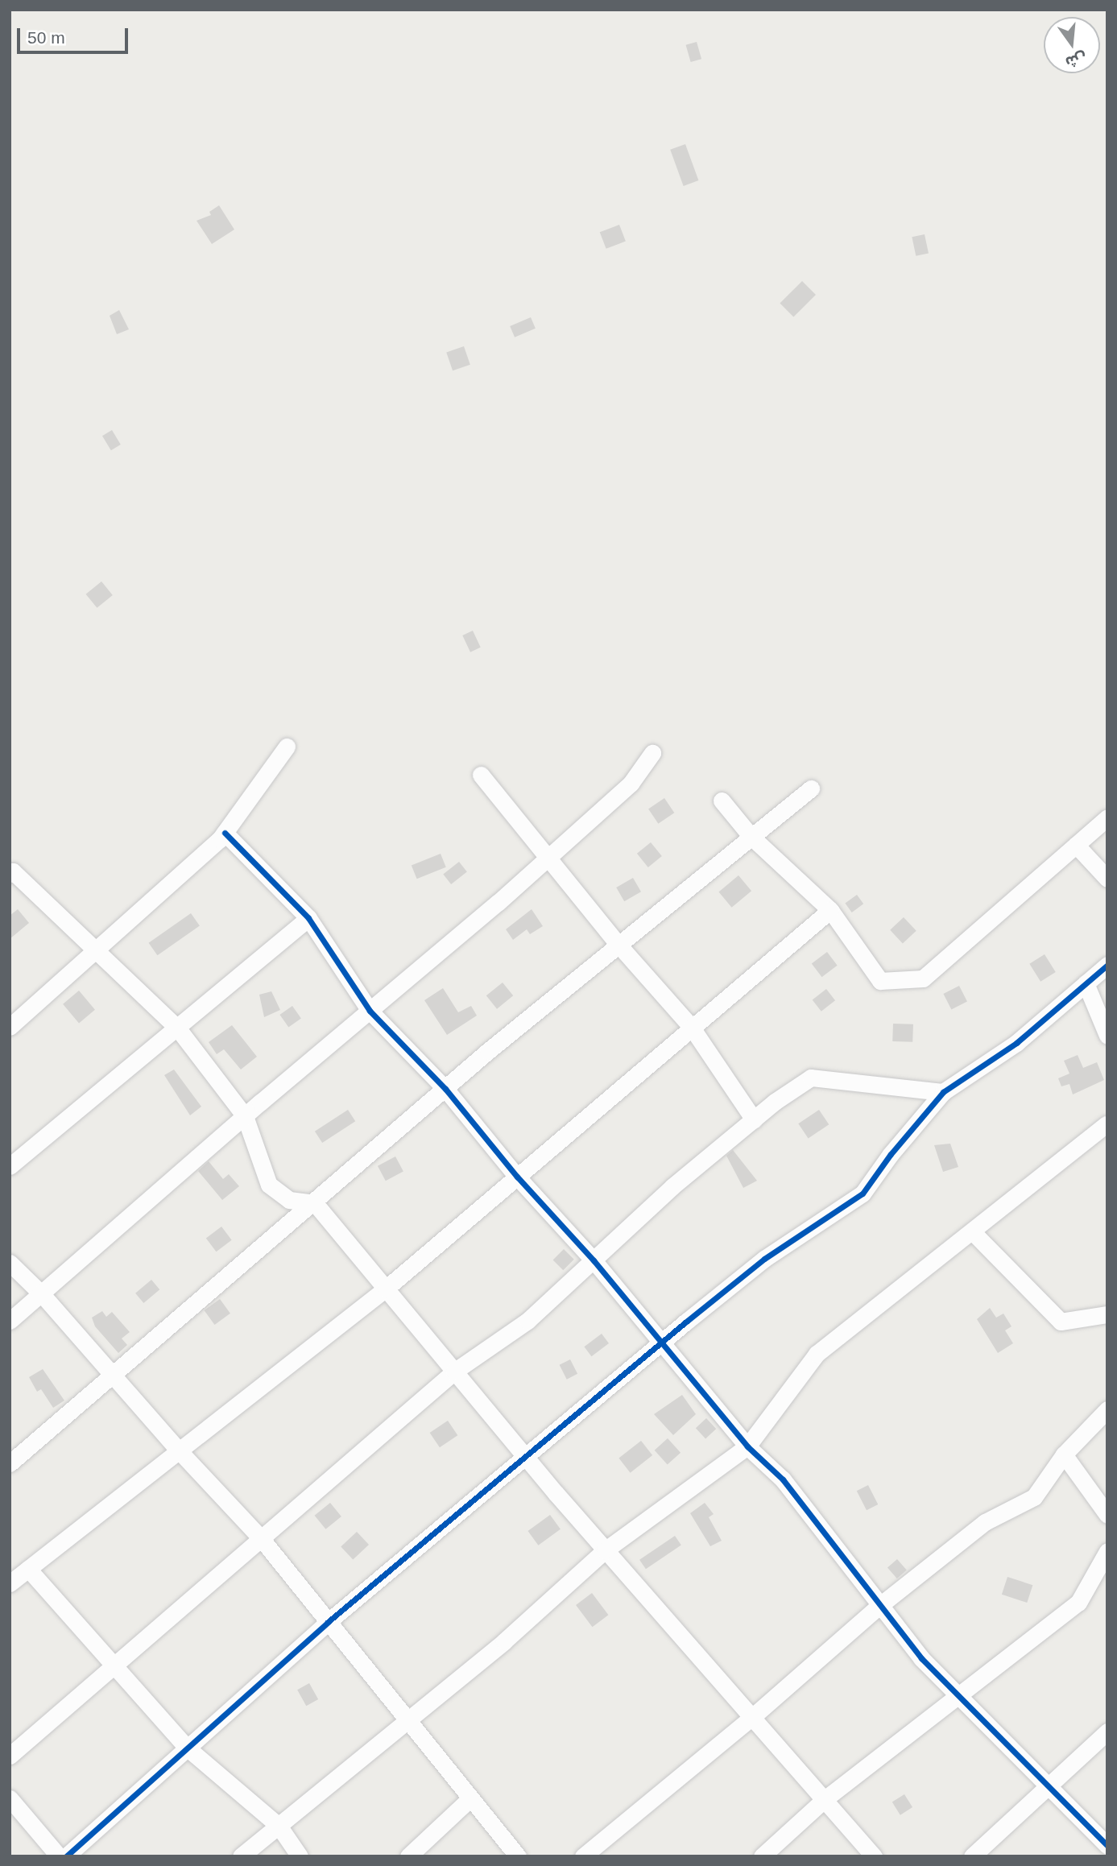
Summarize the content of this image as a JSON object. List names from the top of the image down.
{
  "scale_bar": "50 m",
  "north": "bottom"
}
